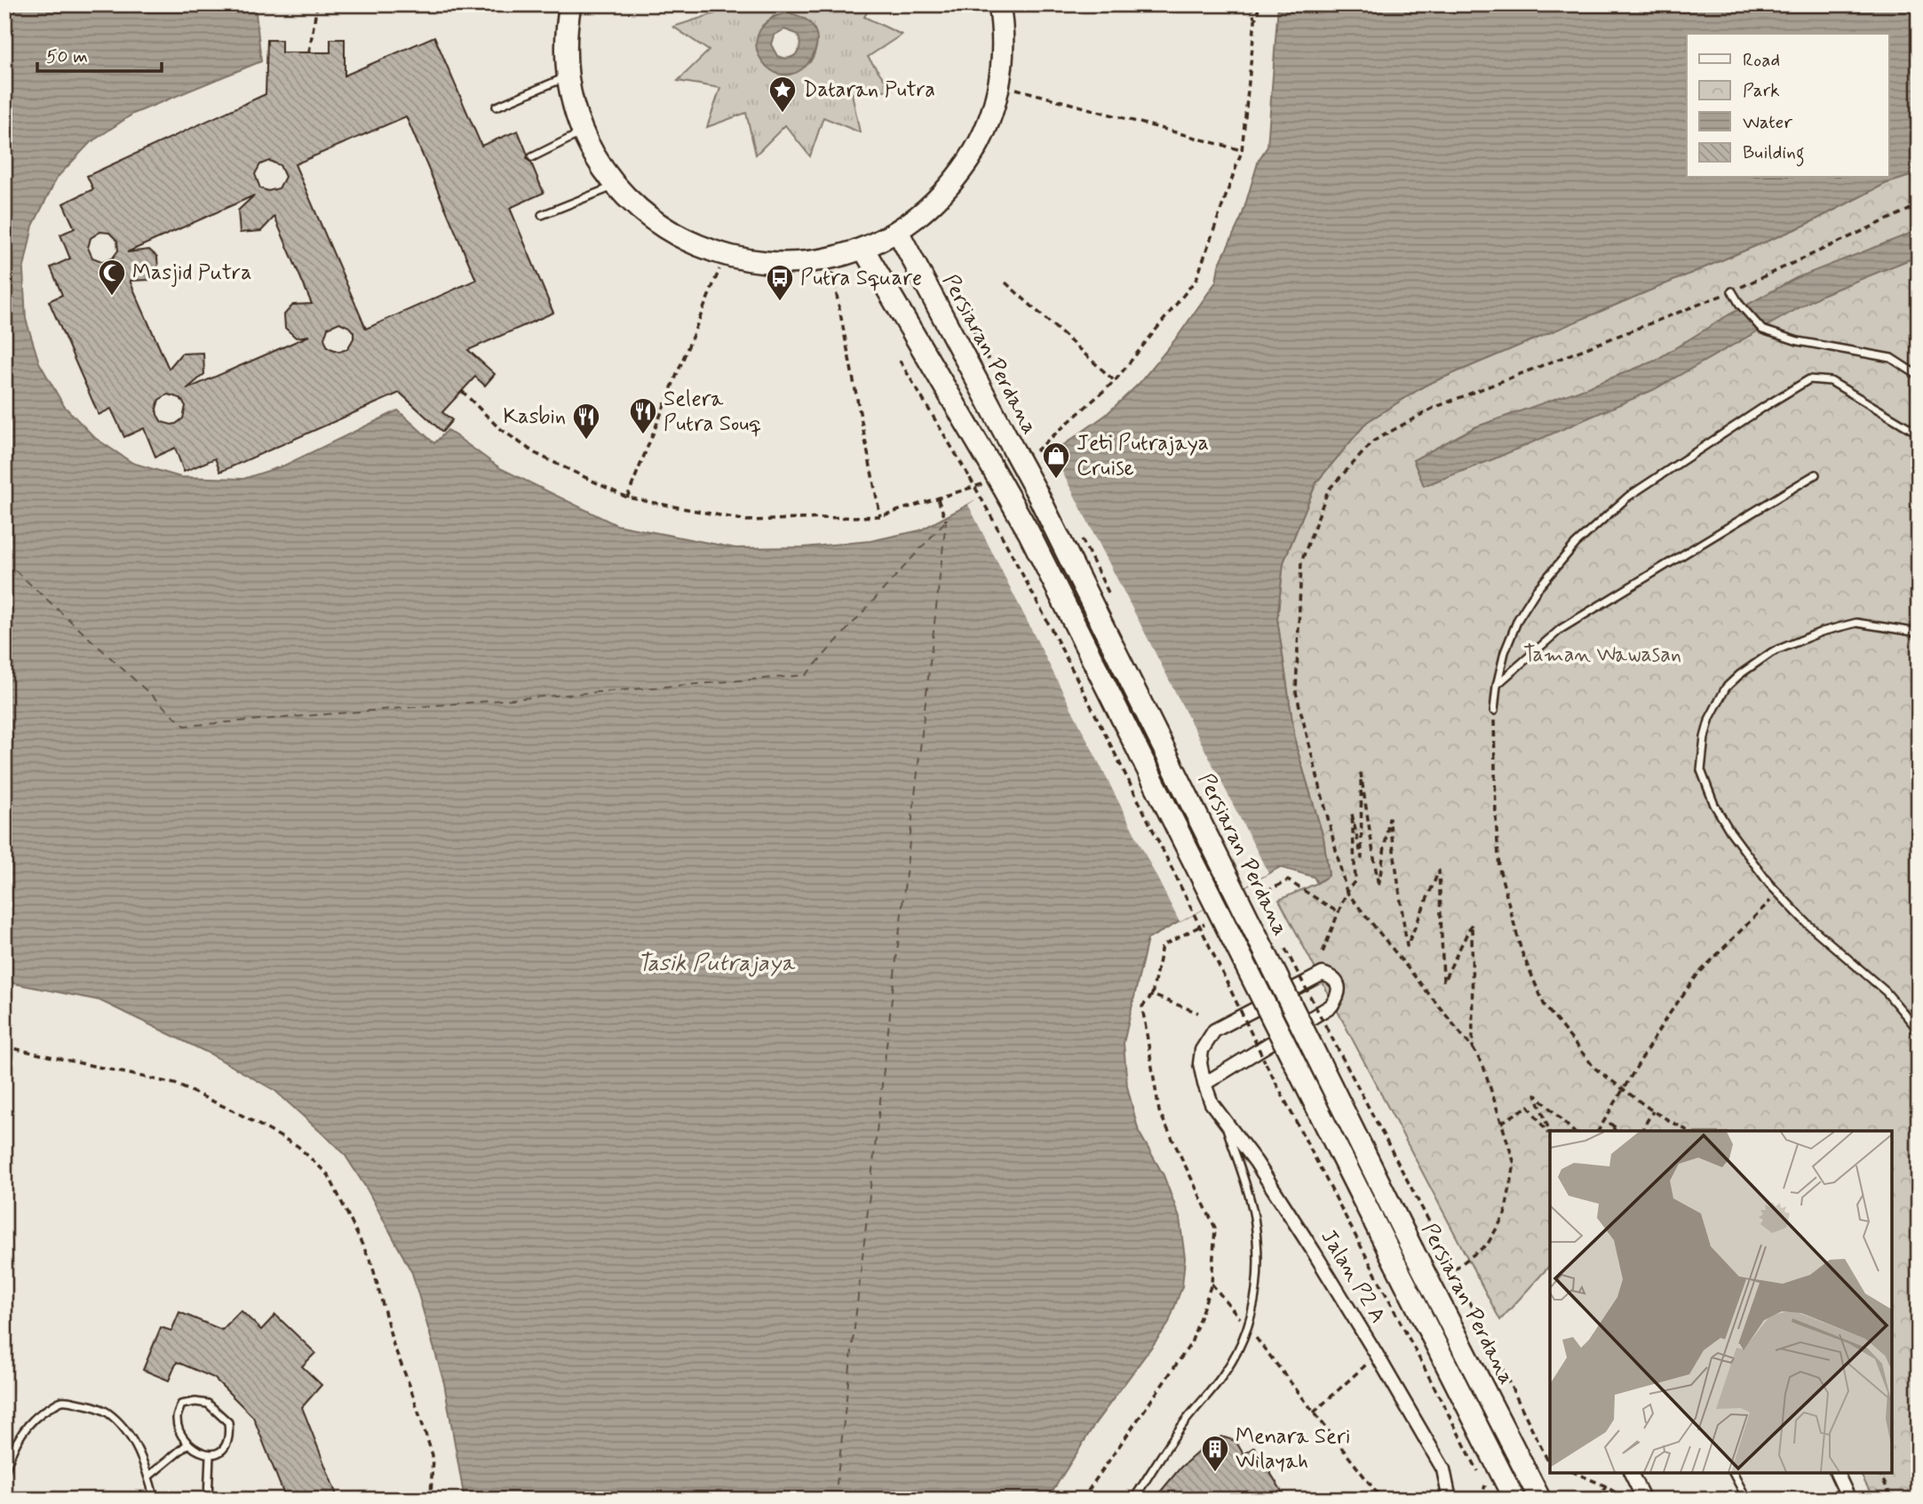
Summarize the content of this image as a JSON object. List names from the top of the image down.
{
  "streets": {
    "main road": ["Persiaran Perdana"],
    "street": ["Jalan P2 A"]
  },
  "water": ["Tasik Putrajaya"],
  "parks": ["Taman Wawasan"],
  "places": {
    "place": ["Dataran Putra"],
    "mosque": ["Masjid Putra"],
    "bus stop": ["Putra Square"],
    "restaurant": ["Selera Putra Souq", "Kasbin"],
    "shop": ["Jeti Putrajaya Cruise"],
    "building": ["Menara Seri Wilayah"]
  },
  "legend": [
    "Road",
    "Park",
    "Water",
    "Building"
  ],
  "scale_bar": "50 m"
}
